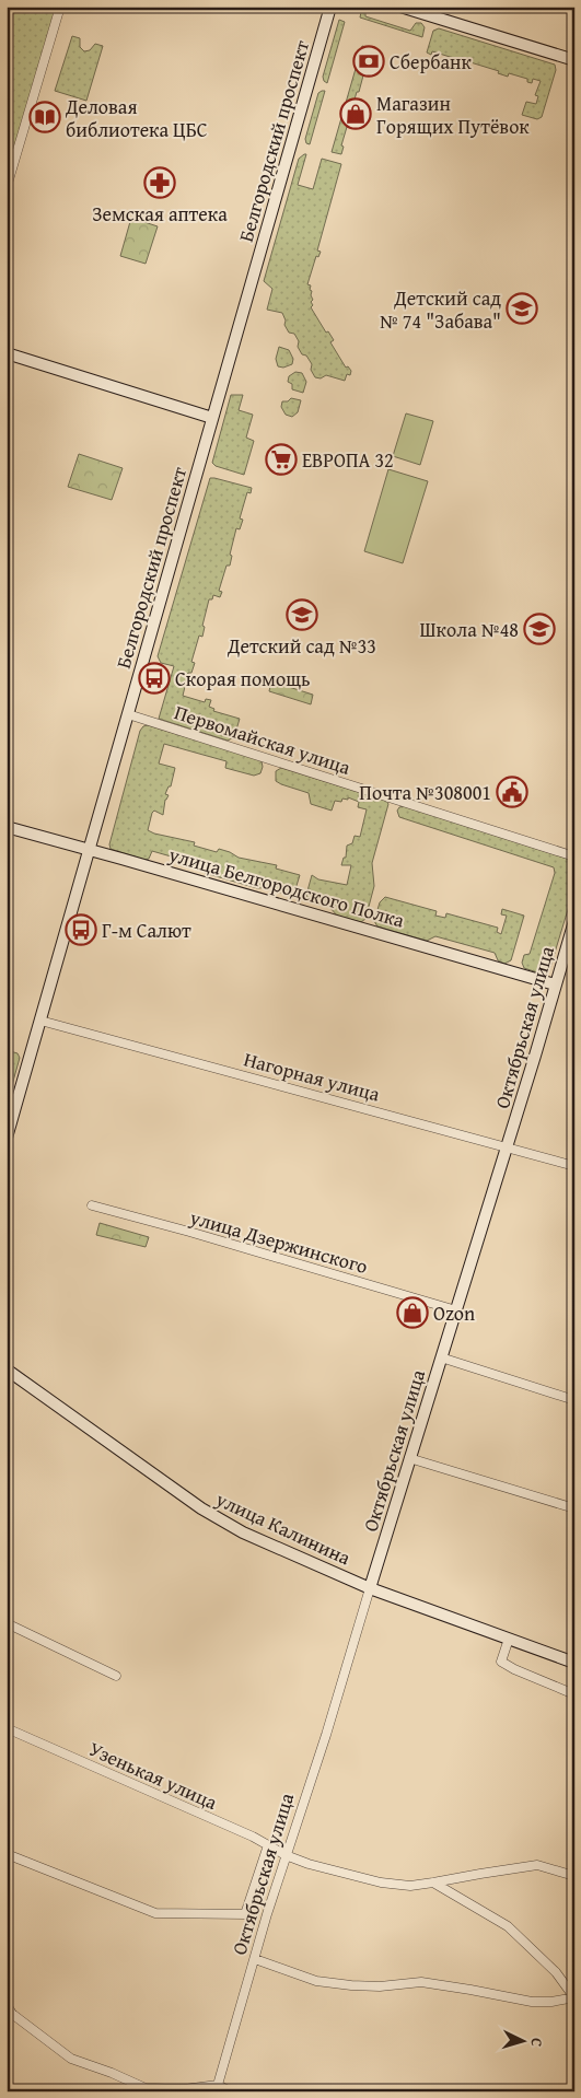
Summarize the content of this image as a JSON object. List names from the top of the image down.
{
  "streets": {
    "main road": [
      "Белгородский проспект",
      "улица Белгородского Полка",
      "Октябрьская улица",
      "улица Калинина"
    ],
    "street": [
      "Первомайская улица",
      "Нагорная улица",
      "улица Дзержинского",
      "Узенькая улица"
    ]
  },
  "crossings": [
    ["Белгородский проспект", "Первомайская улица"],
    ["Белгородский проспект", "улица Белгородского Полка"],
    ["Белгородский проспект", "Нагорная улица"],
    ["улица Белгородского Полка", "Октябрьская улица"],
    ["Октябрьская улица", "Нагорная улица"],
    ["Октябрьская улица", "улица Дзержинского"],
    ["Октябрьская улица", "улица Калинина"],
    ["Октябрьская улица", "Узенькая улица"]
  ],
  "places": {
    "bank": ["Сбербанк"],
    "shop": ["Магазин Горящих Путёвок", "Ozon"],
    "library": ["Деловая библиотека ЦБС"],
    "pharmacy": ["Земская аптека"],
    "school or university": ["Детский сад № 74 \"Забава\"", "Детский сад №33", "Школа №48"],
    "supermarket": ["ЕВРОПА 32"],
    "bus stop": ["Скорая помощь", "Г-м Салют"],
    "public building": ["Почта №308001"]
  },
  "north": "right"
}
